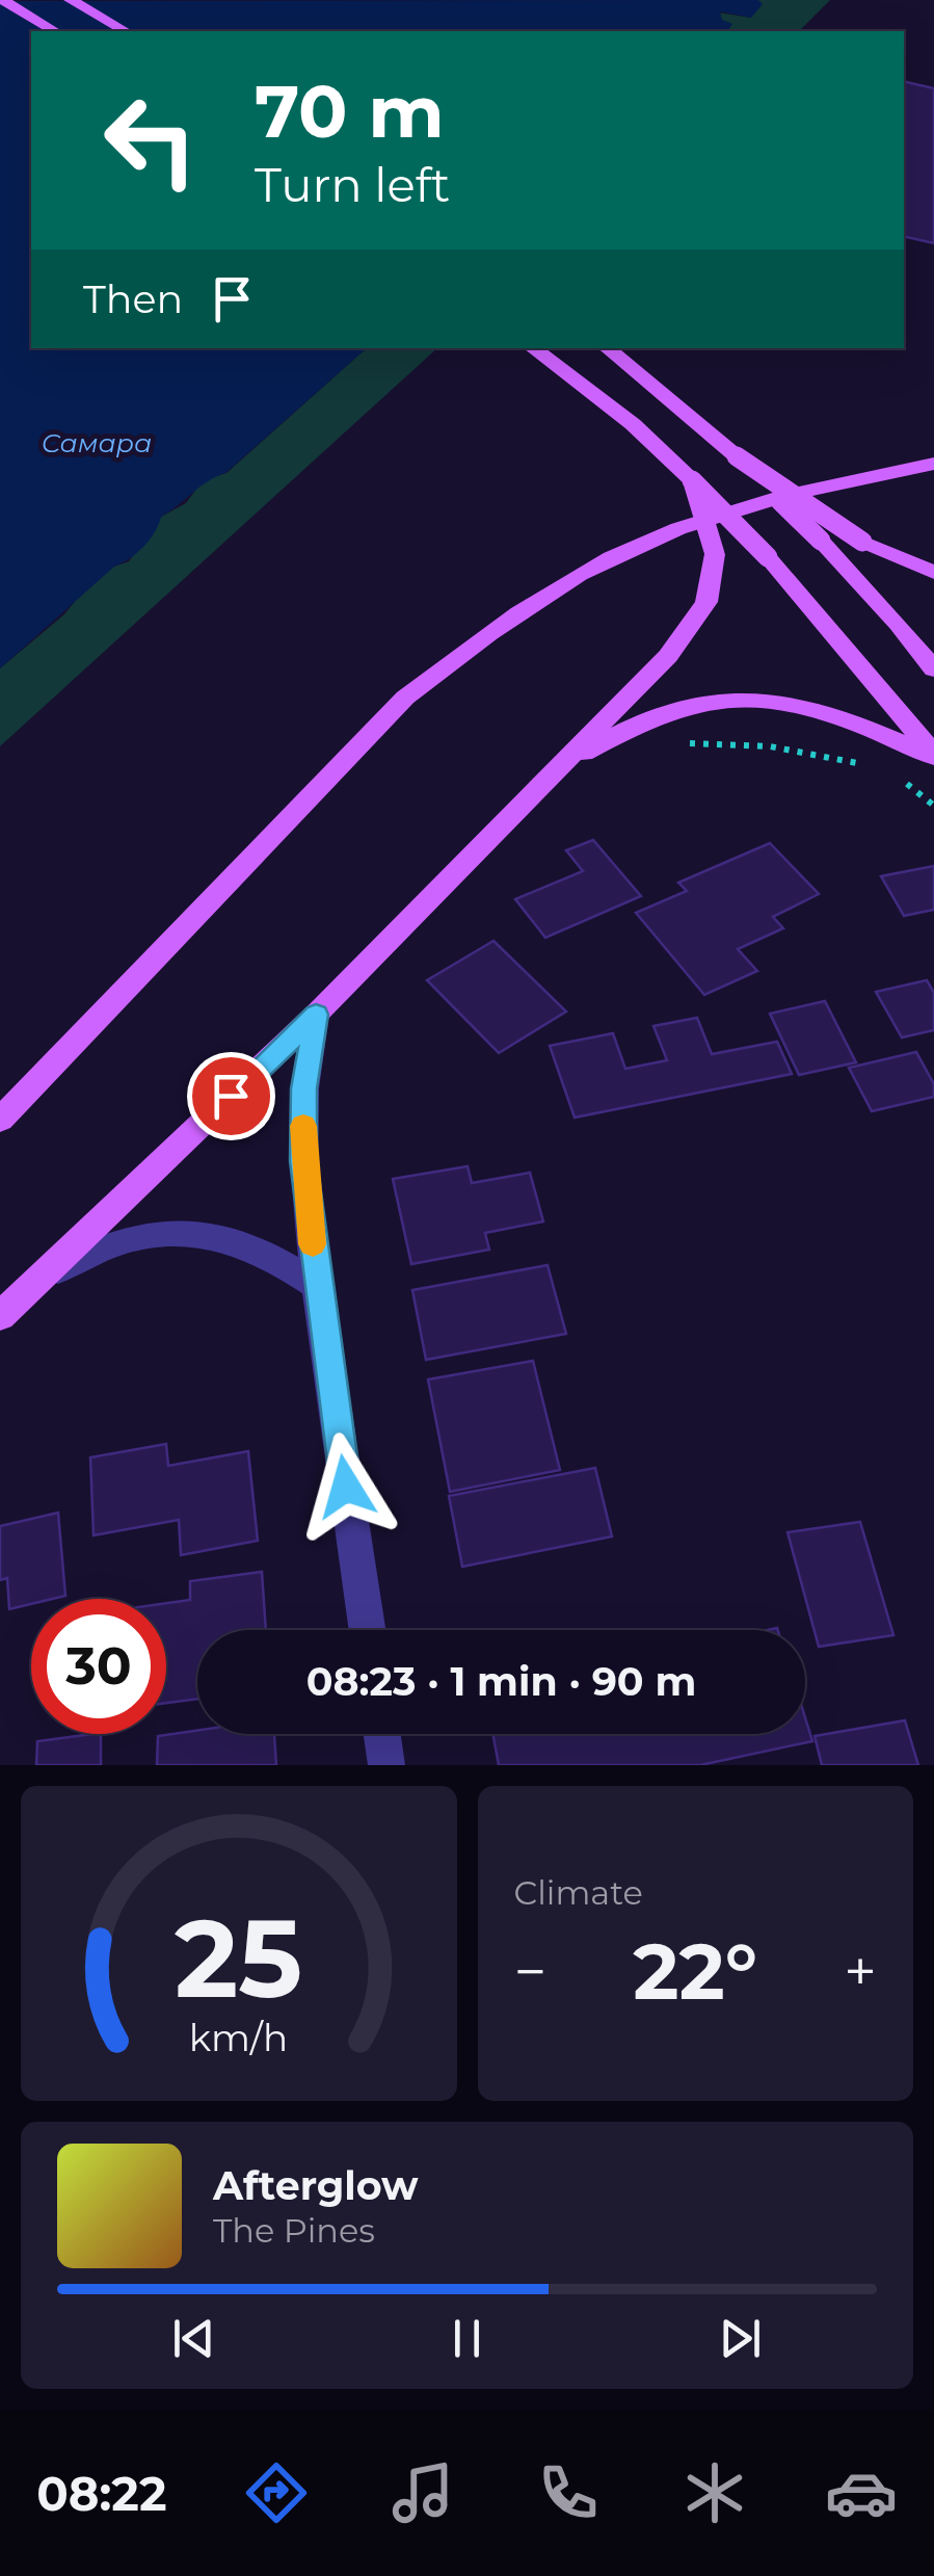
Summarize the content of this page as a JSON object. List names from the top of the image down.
{
  "water": ["Самара"],
  "page": {
    "turn": ["70 m", "Turn left"],
    "then": "Then",
    "limit": "30",
    "trip": "08:23 · 1 min · 90 m",
    "tile": "Climate",
    "heat": ["−", "22°", "+"],
    "song": ["Afterglow", "The Pines"],
    "tabs": "08:22",
    "gauge": ["25", "km/h"]
  }
}
